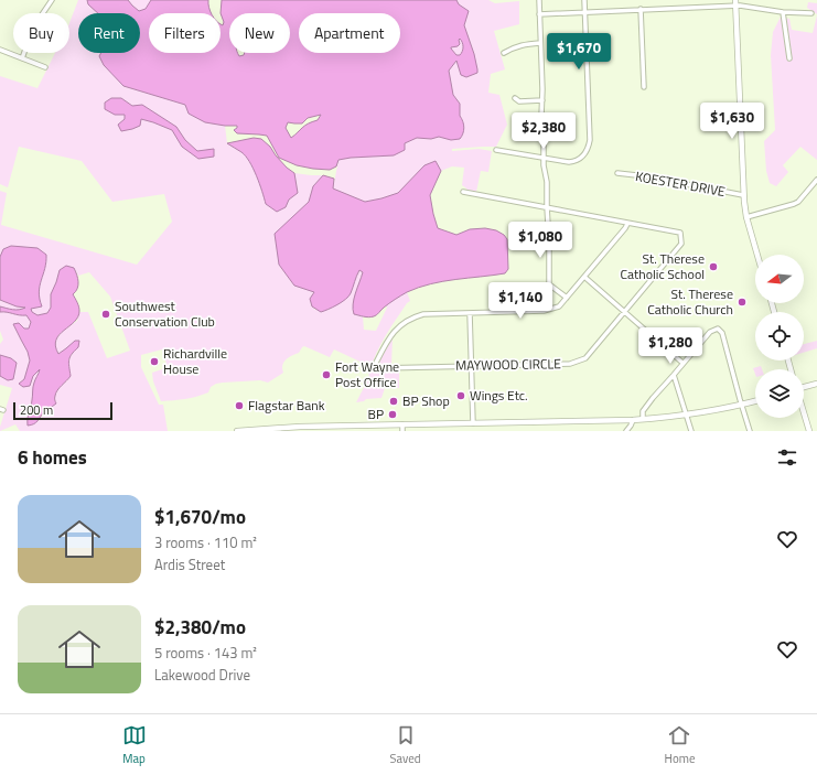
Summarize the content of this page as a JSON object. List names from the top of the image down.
{
  "streets": {
    "street": ["KOESTER DRIVE", "MAYWOOD CIRCLE"]
  },
  "places": [
    "St. Therese Catholic School",
    "St. Therese Catholic Church",
    "Southwest Conservation Club",
    "Richardville House",
    "Fort Wayne Post Office",
    "Wings Etc.",
    "BP Shop",
    "Flagstar Bank",
    "BP"
  ],
  "scale_bar": "200 m",
  "north": "left",
  "page": {
    "chip": [
      "Buy",
      "Rent",
      "Filters",
      "New",
      "Apartment"
    ],
    "price": [
      "$1,670",
      "$1,630",
      "$2,380",
      "$1,080",
      "$1,140",
      "$1,280"
    ],
    "scale": "200 m",
    "heading": "6 homes",
    "list": [
      {
        "name": "$1,670/mo",
        "note": "3 rooms · 110 m² · Ardis Street"
      },
      {
        "name": "$2,380/mo",
        "note": "5 rooms · 143 m² · Lakewood Drive"
      }
    ],
    "tabs": ["Map", "Saved", "Home"]
  }
}
